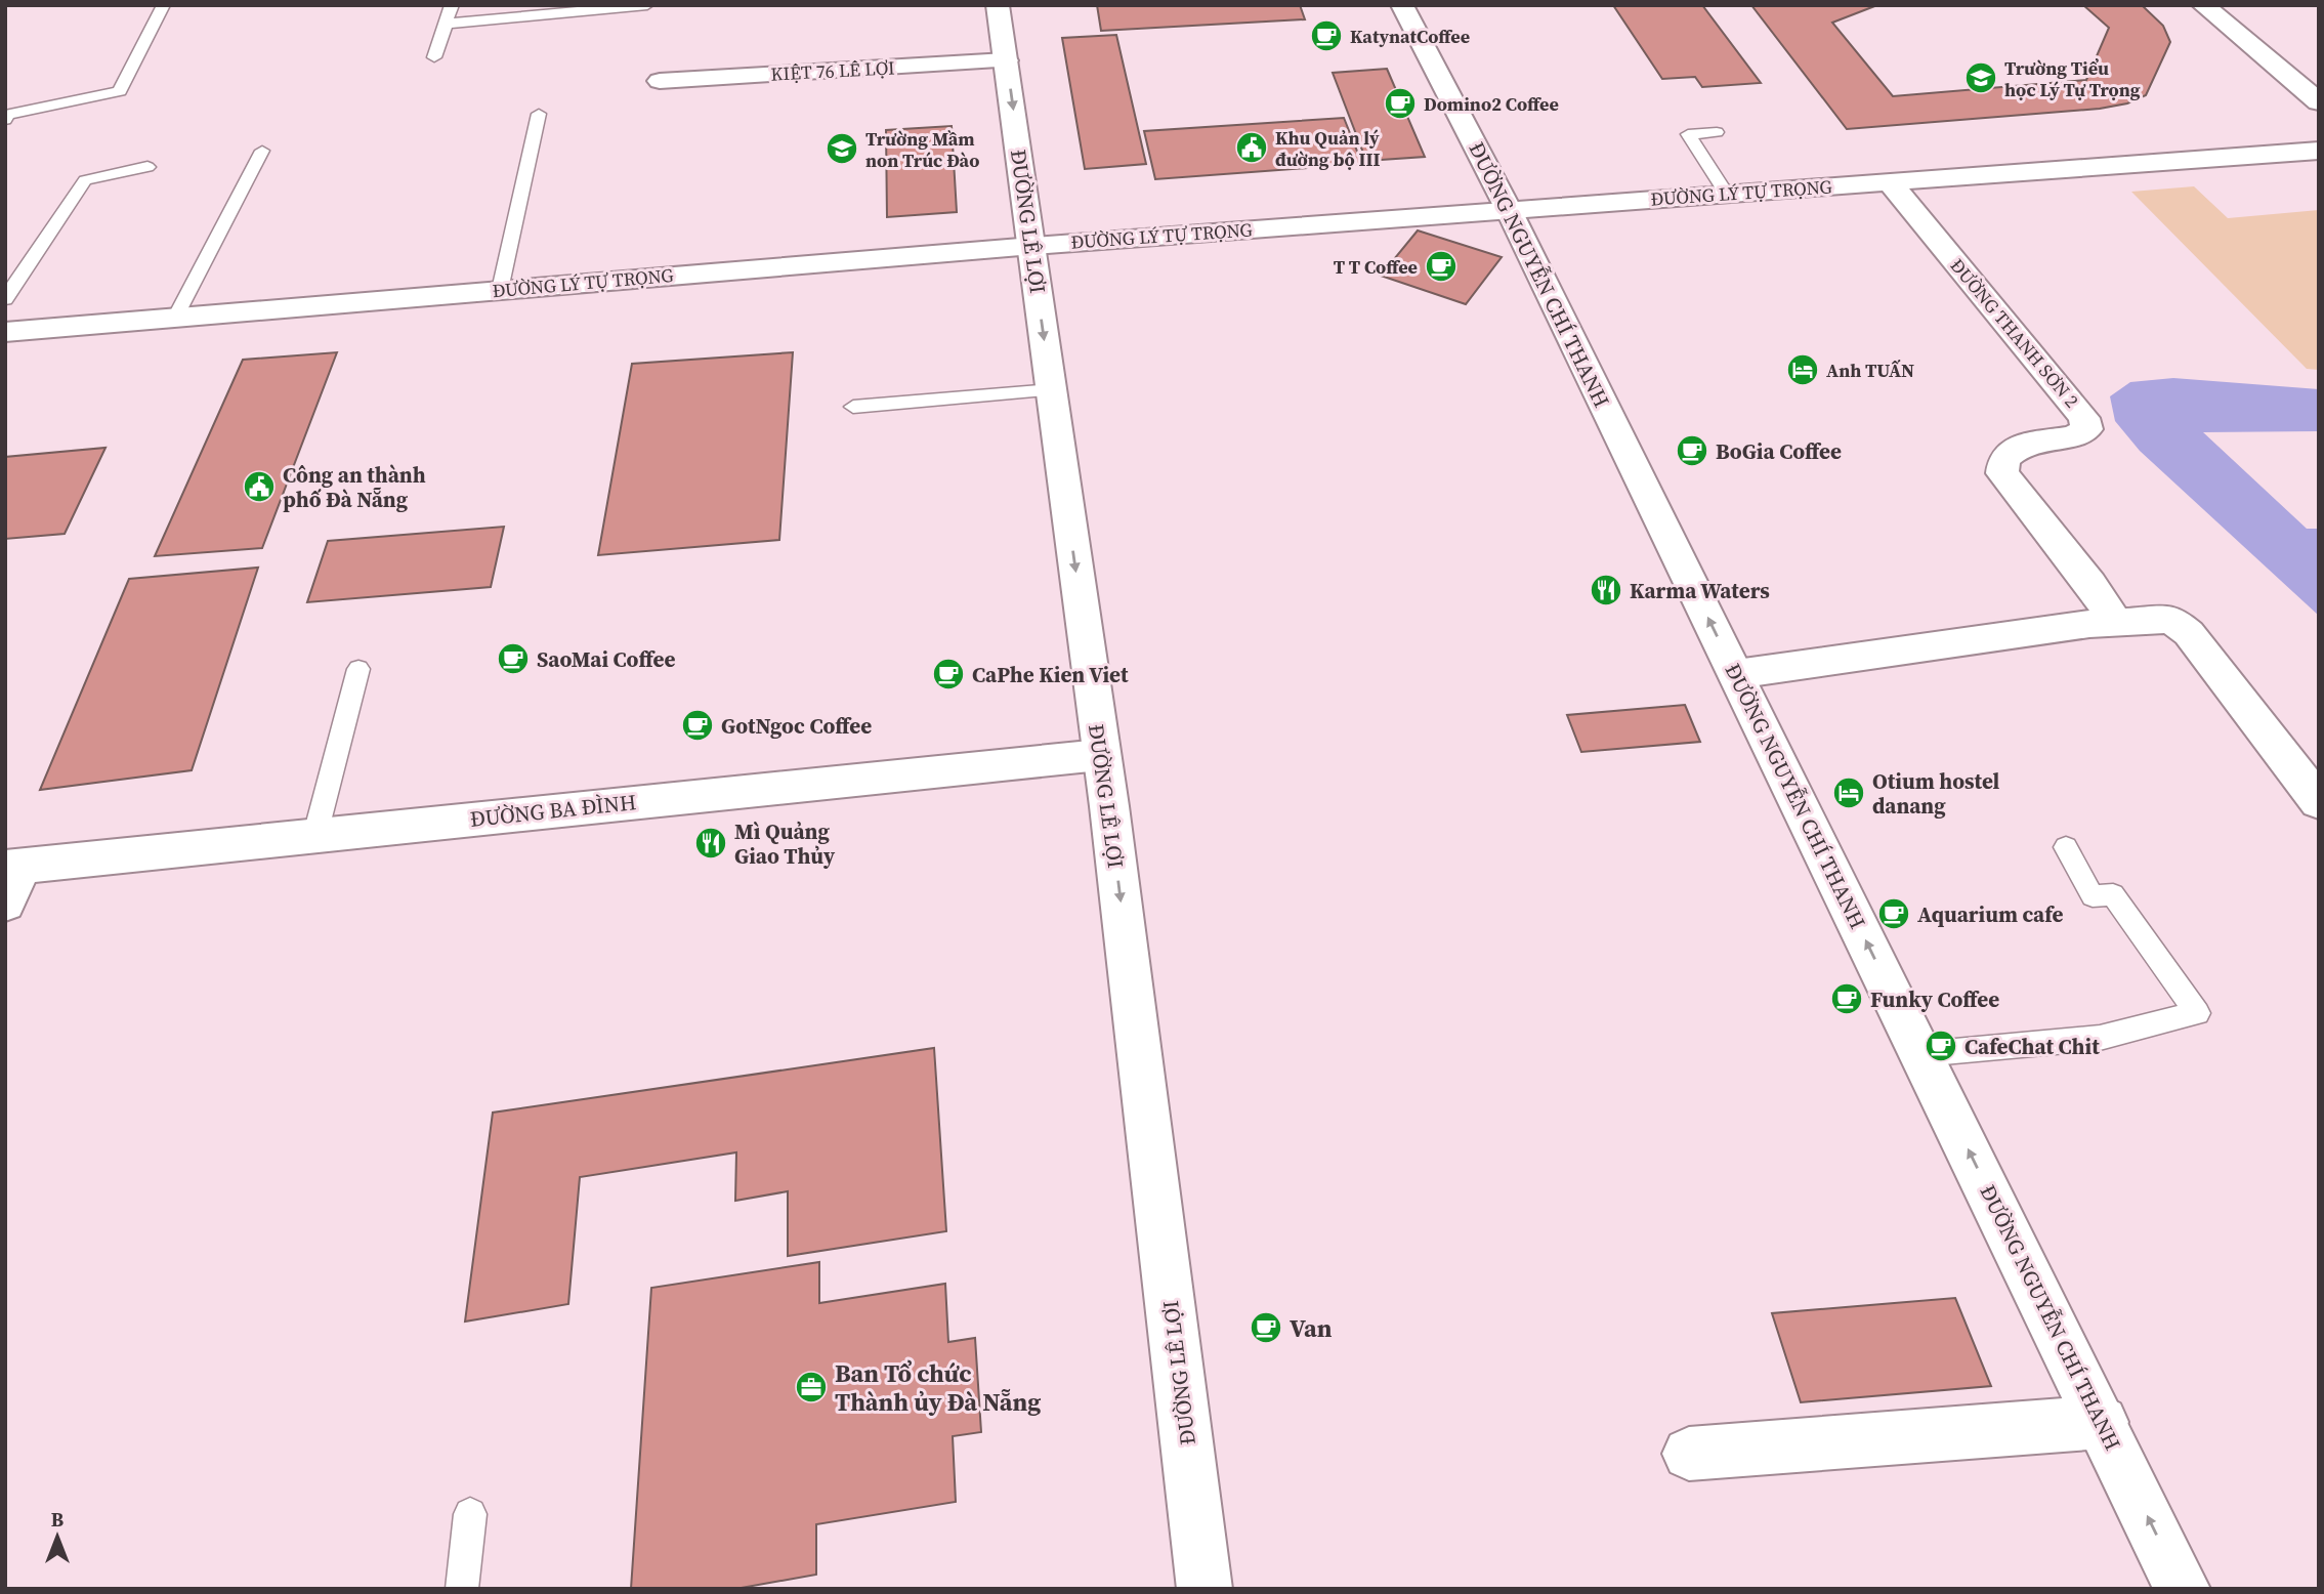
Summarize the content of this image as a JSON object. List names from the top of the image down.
{
  "streets": {
    "street": [
      "KIỆT 76 LÊ LỢI",
      "ĐƯỜNG LÝ TỰ TRỌNG",
      "ĐƯỜNG LÊ LỢI",
      "ĐƯỜNG NGUYỄN CHÍ THANH",
      "ĐƯỜNG THANH SƠN 2",
      "ĐƯỜNG BA ĐÌNH"
    ]
  },
  "crossings": [
    ["KIỆT 76 LÊ LỢI", "ĐƯỜNG LÊ LỢI"],
    ["ĐƯỜNG LÝ TỰ TRỌNG", "ĐƯỜNG LÊ LỢI"],
    ["ĐƯỜNG LÝ TỰ TRỌNG", "ĐƯỜNG NGUYỄN CHÍ THANH"],
    ["ĐƯỜNG LÝ TỰ TRỌNG", "ĐƯỜNG THANH SƠN 2"],
    ["ĐƯỜNG LÊ LỢI", "ĐƯỜNG BA ĐÌNH"]
  ],
  "one_way": ["ĐƯỜNG LÊ LỢI", "ĐƯỜNG NGUYỄN CHÍ THANH"],
  "places": {
    "cafe": [
      "KatynatCoffee",
      "Domino2 Coffee",
      "T T Coffee",
      "BoGia Coffee",
      "SaoMai Coffee",
      "CaPhe Kien Viet",
      "GotNgoc Coffee",
      "Aquarium cafe",
      "Funky Coffee",
      "CafeChat Chit",
      "Van"
    ],
    "school or university": ["Trường Tiểu học Lý Tự Trọng", "Trường Mầm non Trúc Đào"],
    "public building": ["Khu Quản lý đường bộ III", "Công an thành phố Đà Nẵng"],
    "hotel": ["Anh TUẤN", "Otium hostel danang"],
    "restaurant": ["Karma Waters", "Mì Quảng Giao Thủy"],
    "office": ["Ban Tổ chức Thành ủy Đà Nẵng"]
  },
  "north": "top"
}
